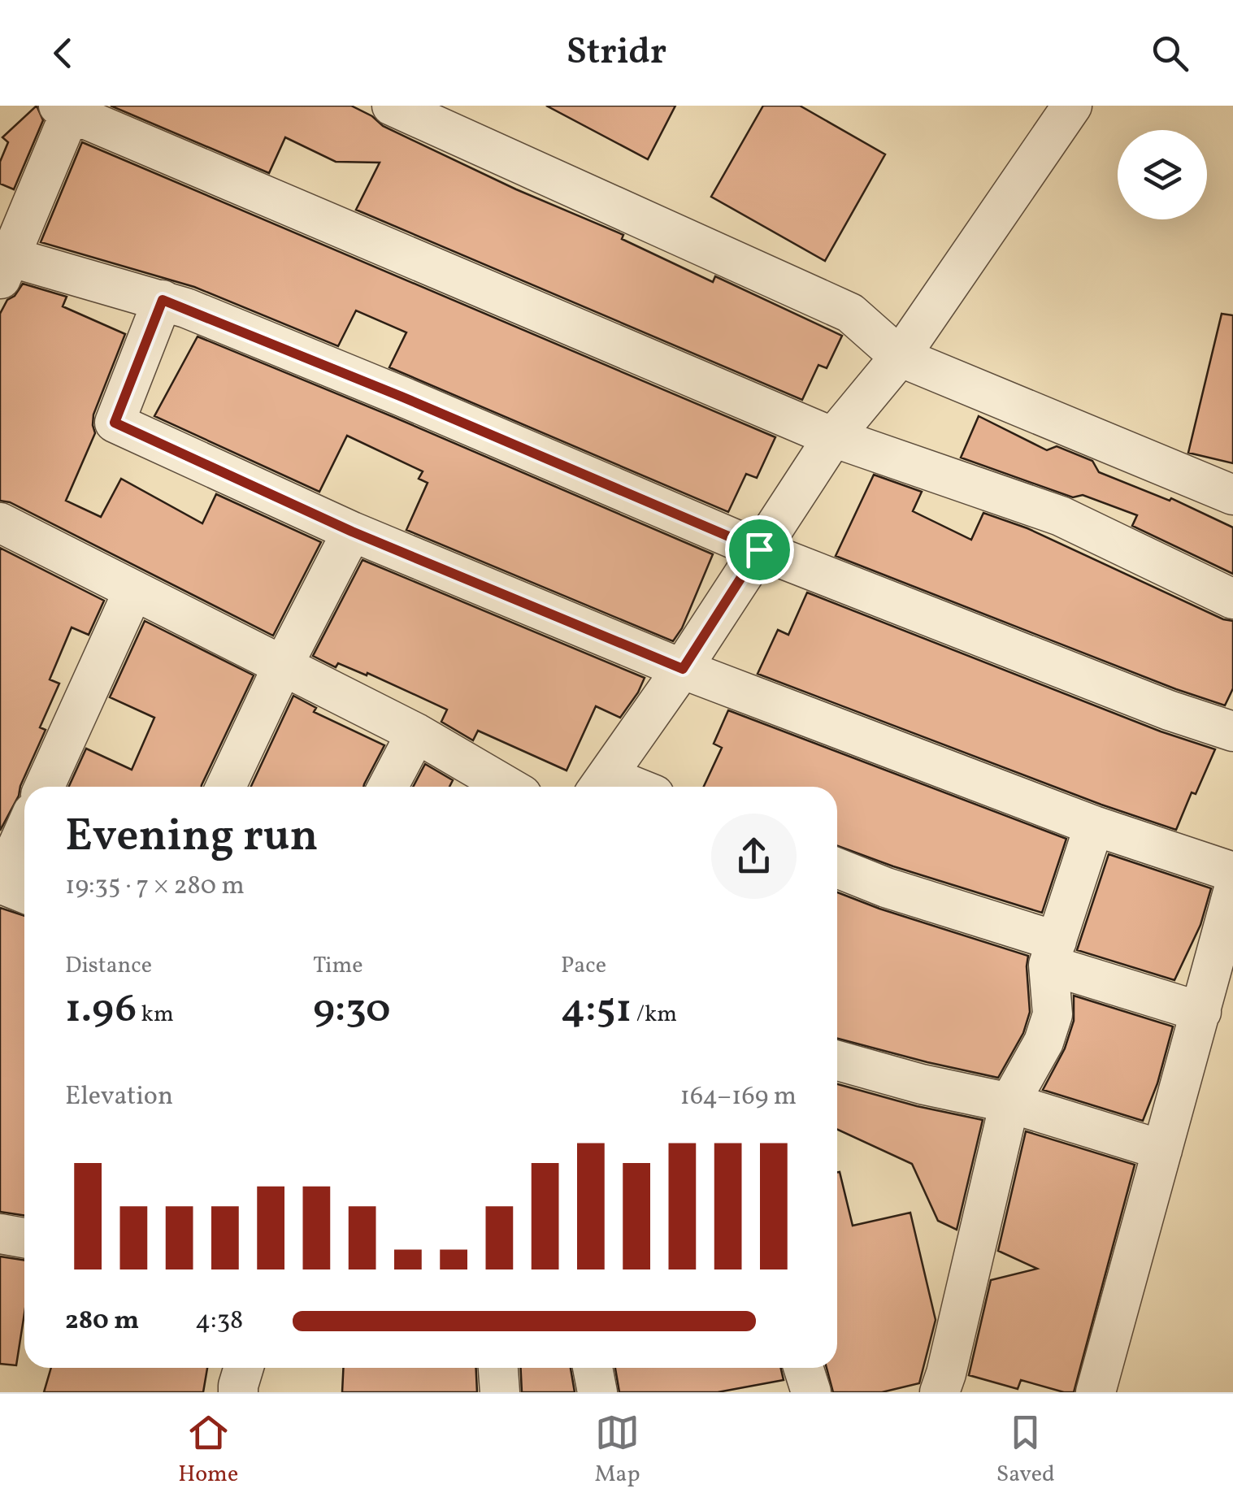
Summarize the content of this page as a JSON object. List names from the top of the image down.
{
  "page": {
    "header": "Stridr",
    "heading": ["Evening run", "19:35 · 7 × 280 m"],
    "stats": [
      ["Distance", "1.96 km"],
      ["Time", "9:30"],
      ["Pace", "4:51 /km"]
    ],
    "chart": ["Elevation", "164–169 m"],
    "list": [
      {
        "name": "280 m",
        "note": "4:38"
      }
    ],
    "tabs": ["Home", "Map", "Saved"]
  }
}
